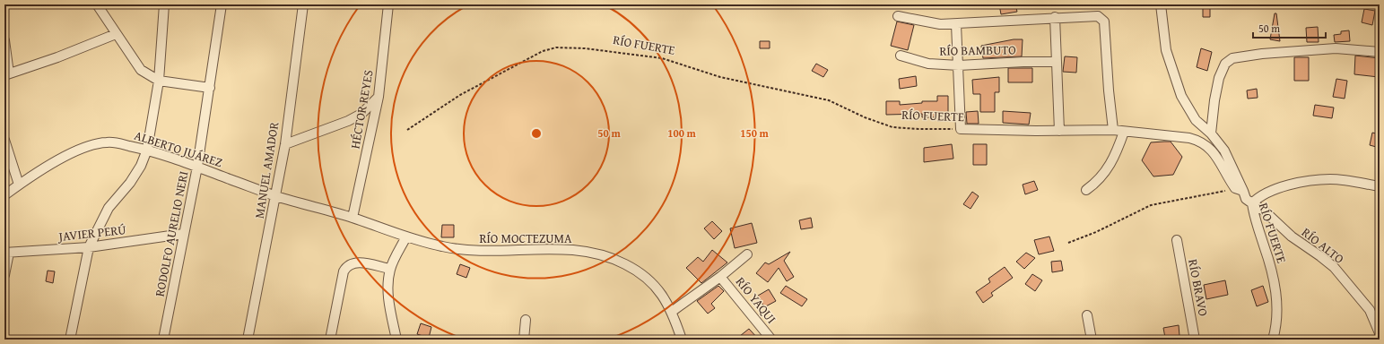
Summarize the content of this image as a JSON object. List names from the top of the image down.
{
  "streets": {
    "street": [
      "RÍO FUERTE",
      "RÍO BAMBUTO",
      "HÉCTOR REYES",
      "ALBERTO JUÁREZ",
      "MANUEL AMADOR",
      "JAVIER PERÚ",
      "RODOLFO AURELIO NERI",
      "RÍO MOCTEZUMA",
      "RÍO ALTO",
      "RÍO BRAVO",
      "RÍO YAQUI"
    ]
  },
  "crossings": [
    ["RÍO FUERTE", "RÍO ALTO"],
    ["HÉCTOR REYES", "ALBERTO JUÁREZ"],
    ["HÉCTOR REYES", "RÍO MOCTEZUMA"],
    ["ALBERTO JUÁREZ", "MANUEL AMADOR"],
    ["ALBERTO JUÁREZ", "RODOLFO AURELIO NERI"],
    ["ALBERTO JUÁREZ", "RÍO MOCTEZUMA"],
    ["JAVIER PERÚ", "RODOLFO AURELIO NERI"]
  ],
  "scale_bar": "50 m",
  "rings": ["50 m", "100 m", "150 m"]
}
